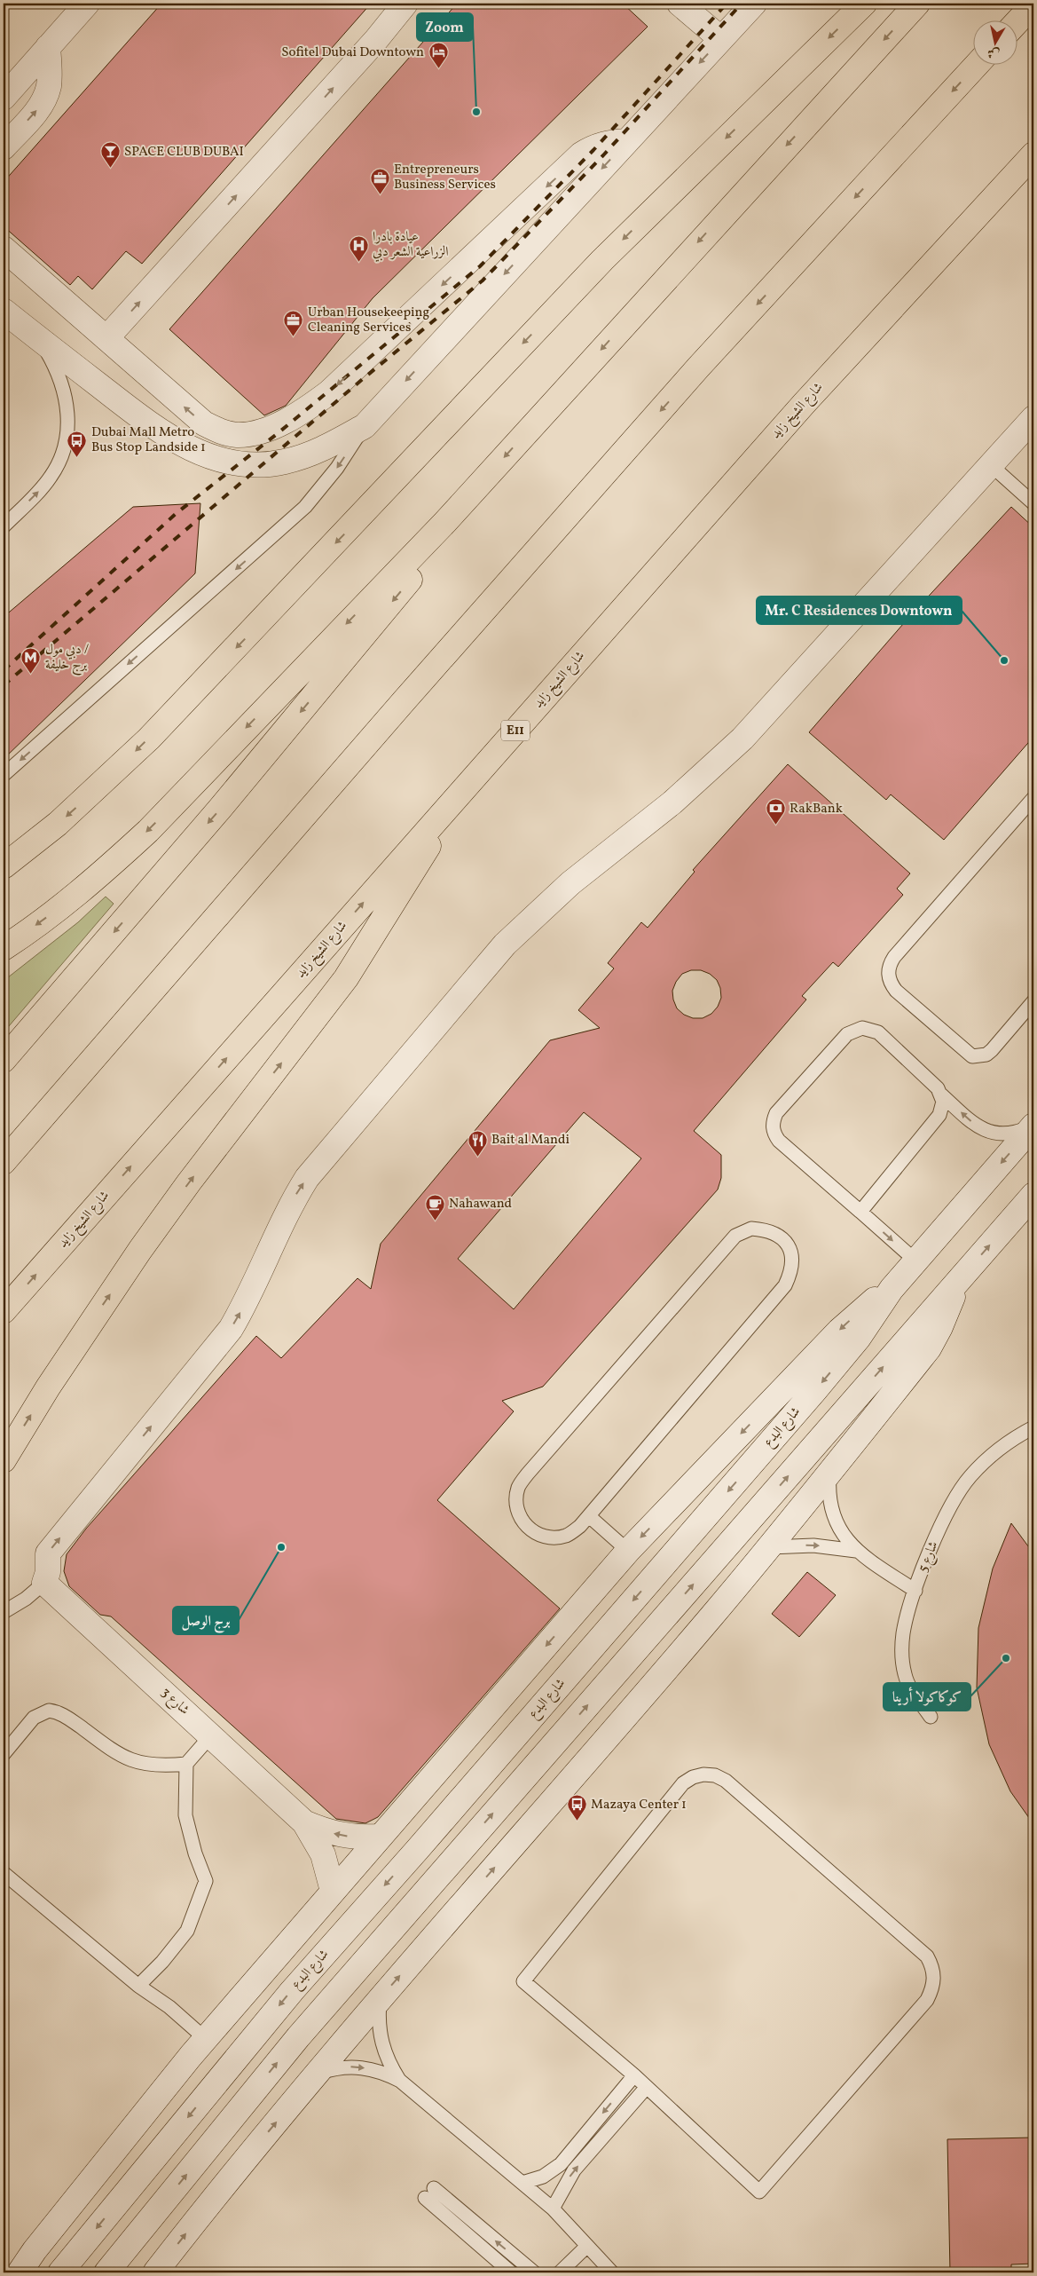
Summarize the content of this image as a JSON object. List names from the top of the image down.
{
  "streets": {
    "highway": ["شارع الشيخ زايد", "E11"],
    "main road": ["شارع البدع", "شارع 3"],
    "lane": ["شارع 5"]
  },
  "places": {
    "hotel": ["Sofitel Dubai Downtown"],
    "other": [
      "Zoom",
      "Mr. C Residences Downtown",
      "برج الوصل",
      "كوكاكولا أرينا"
    ],
    "bar": ["SPACE CLUB DUBAI"],
    "office": ["Entrepreneurs Business Services", "Urban Housekeeping Cleaning Services"],
    "hospital": ["عيادة بادرا الزراعية الشعر دبي"],
    "bus stop": ["Dubai Mall Metro Bus Stop Landside 1", "Mazaya Center 1"],
    "metro station": ["دبي مول / برج خليفة"],
    "bank": ["RakBank"],
    "restaurant": ["Bait al Mandi"],
    "cafe": ["Nahawand"]
  },
  "north": "bottom"
}
